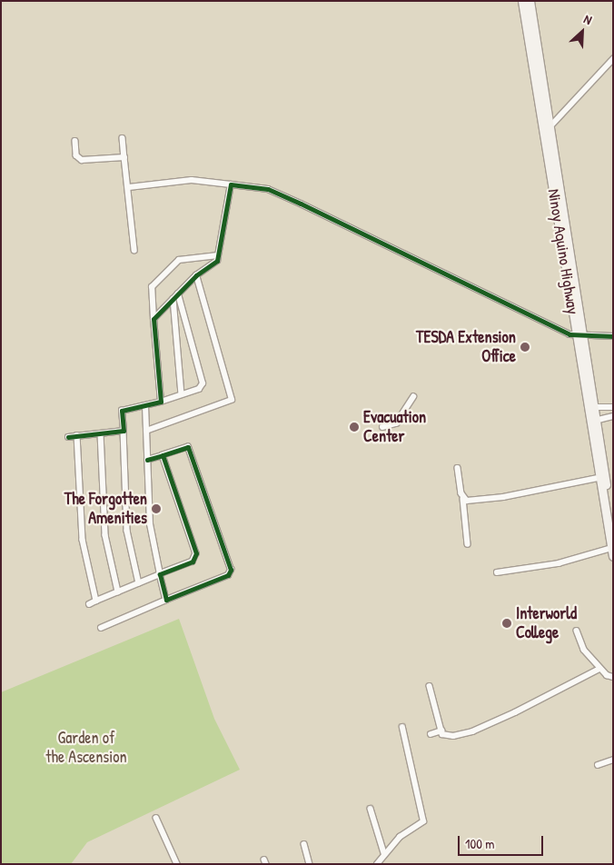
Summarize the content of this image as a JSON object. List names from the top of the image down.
{
  "streets": {
    "main road": ["Ninoy Aquino Highway"]
  },
  "parks": ["Garden of the Ascension"],
  "places": [
    "TESDA Extension Office",
    "Evacuation Center",
    "The Forgotten Amenities",
    "Interworld College"
  ],
  "scale_bar": "100 m",
  "north": "top right"
}
